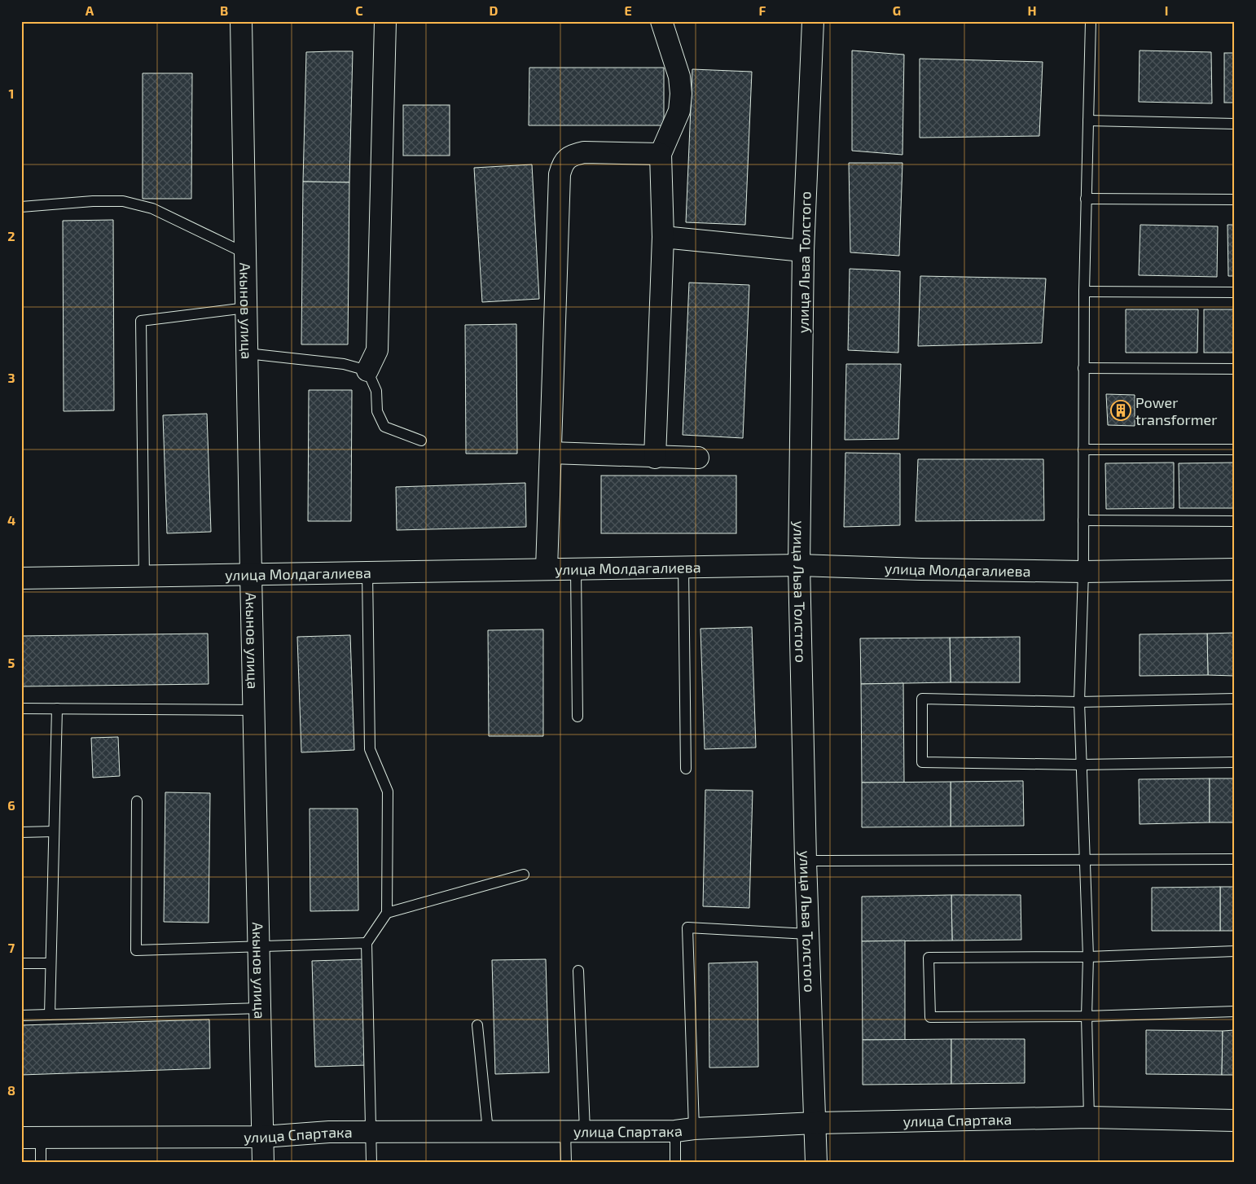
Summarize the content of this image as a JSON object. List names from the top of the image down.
{
  "streets": {
    "street": [
      "улица Льва Толстого",
      "Акынов улица",
      "улица Молдагалиева",
      "улица Спартака"
    ]
  },
  "crossings": [
    ["улица Льва Толстого", "улица Молдагалиева"],
    ["улица Льва Толстого", "улица Спартака"],
    ["Акынов улица", "улица Молдагалиева"],
    ["Акынов улица", "улица Спартака"]
  ],
  "places": {
    "building": ["Power transformer"]
  },
  "grid": {
    "columns": [
      "A",
      "B",
      "C",
      "D",
      "E",
      "F",
      "G",
      "H",
      "I"
    ],
    "rows": [
      "1",
      "2",
      "3",
      "4",
      "5",
      "6",
      "7",
      "8"
    ]
  }
}
